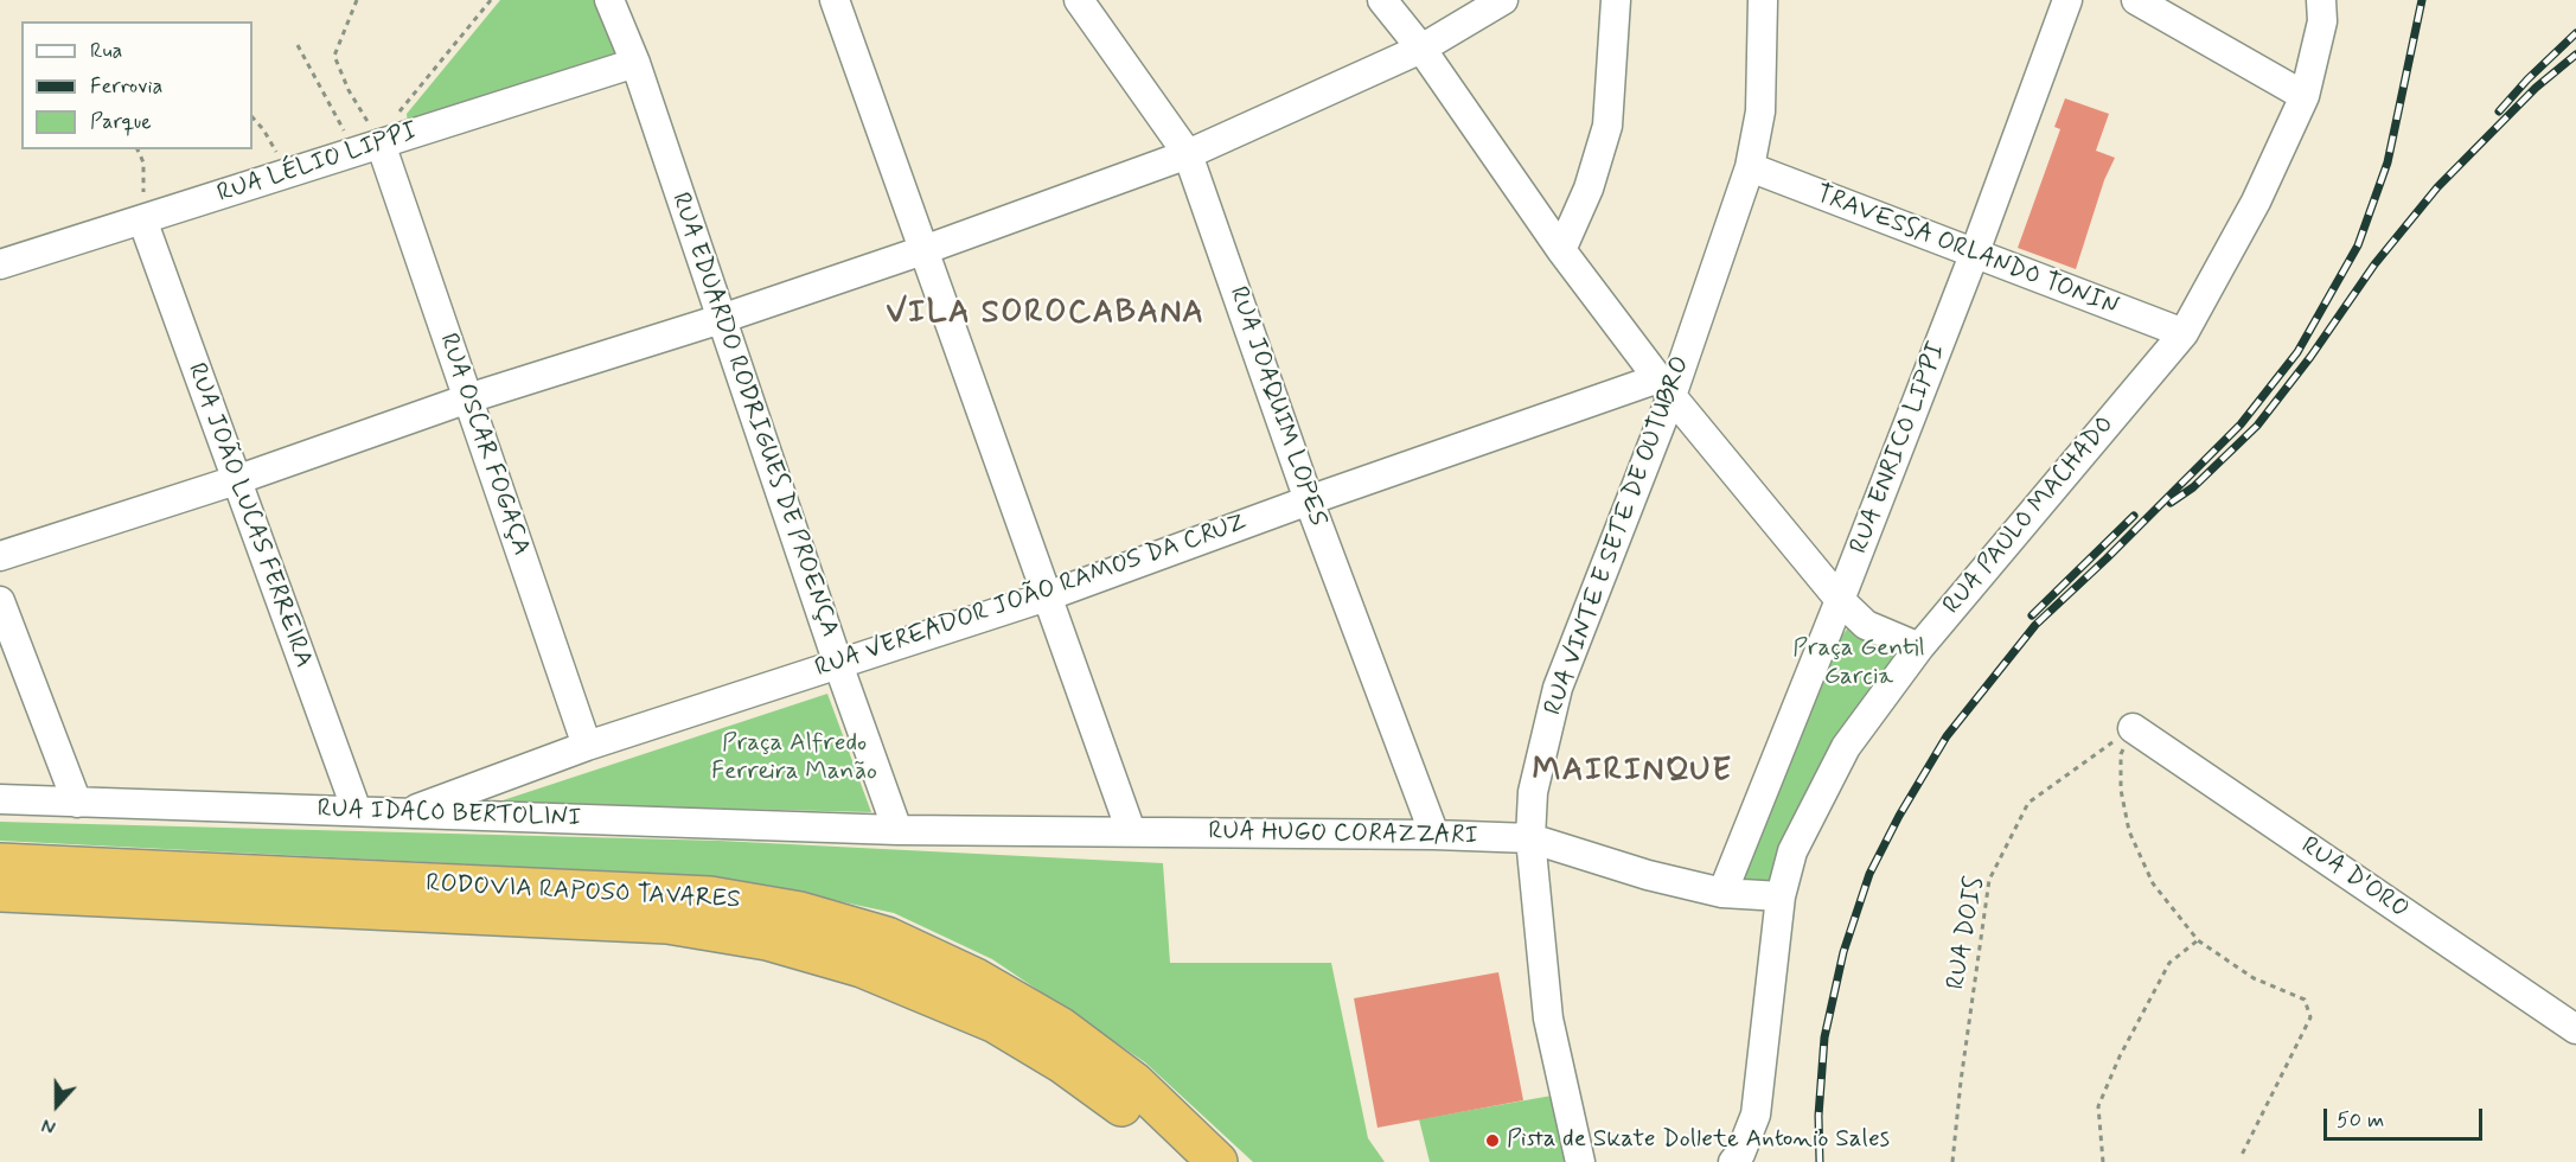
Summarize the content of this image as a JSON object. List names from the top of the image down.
{
  "streets": {
    "highway": ["RODOVIA RAPOSO TAVARES"],
    "street": [
      "RUA LÉLIO LIPPI",
      "TRAVESSA ORLANDO TONIN",
      "RUA JOAQUIM LOPES",
      "RUA EDUARDO RODRIGUES DE PROENÇA",
      "RUA OSCAR FOGAÇA",
      "RUA ENRICO LIPPI",
      "RUA JOÃO LUCAS FERREIRA",
      "RUA PAULO MACHADO",
      "RUA VINTE E SETE DE OUTUBRO",
      "RUA VEREADOR JOÃO RAMOS DA CRUZ",
      "RUA IDACO BERTOLINI",
      "RUA HUGO CORAZZARI",
      "RUA D'ORO"
    ],
    "path": ["RUA DOIS"]
  },
  "crossings": [
    ["RUA LÉLIO LIPPI", "RUA EDUARDO RODRIGUES DE PROENÇA"],
    ["RUA LÉLIO LIPPI", "RUA OSCAR FOGAÇA"],
    ["RUA LÉLIO LIPPI", "RUA JOÃO LUCAS FERREIRA"],
    ["TRAVESSA ORLANDO TONIN", "RUA ENRICO LIPPI"],
    ["TRAVESSA ORLANDO TONIN", "RUA PAULO MACHADO"],
    ["TRAVESSA ORLANDO TONIN", "RUA VINTE E SETE DE OUTUBRO"],
    ["RUA JOAQUIM LOPES", "RUA VEREADOR JOÃO RAMOS DA CRUZ"],
    ["RUA JOAQUIM LOPES", "RUA HUGO CORAZZARI"],
    ["RUA EDUARDO RODRIGUES DE PROENÇA", "RUA VEREADOR JOÃO RAMOS DA CRUZ"],
    ["RUA EDUARDO RODRIGUES DE PROENÇA", "RUA IDACO BERTOLINI"],
    ["RUA EDUARDO RODRIGUES DE PROENÇA", "RUA HUGO CORAZZARI"],
    ["RUA OSCAR FOGAÇA", "RUA VEREADOR JOÃO RAMOS DA CRUZ"],
    ["RUA ENRICO LIPPI", "RUA HUGO CORAZZARI"],
    ["RUA JOÃO LUCAS FERREIRA", "RUA IDACO BERTOLINI"],
    ["RUA PAULO MACHADO", "RUA HUGO CORAZZARI"],
    ["RUA VINTE E SETE DE OUTUBRO", "RUA VEREADOR JOÃO RAMOS DA CRUZ"],
    ["RUA VINTE E SETE DE OUTUBRO", "RUA HUGO CORAZZARI"],
    ["RUA VEREADOR JOÃO RAMOS DA CRUZ", "RUA IDACO BERTOLINI"],
    ["RUA IDACO BERTOLINI", "RUA HUGO CORAZZARI"],
    ["RUA D'ORO", "RUA DOIS"]
  ],
  "districts": ["VILA SOROCABANA", "MAIRINQUE"],
  "parks": ["Praça Gentil Garcia", "Praça Alfredo Ferreira Manão"],
  "places": ["Pista de Skate Dollete Antonio Sales"],
  "legend": ["Rua", "Ferrovia", "Parque"],
  "scale_bar": "50 m",
  "north": "bottom"
}
